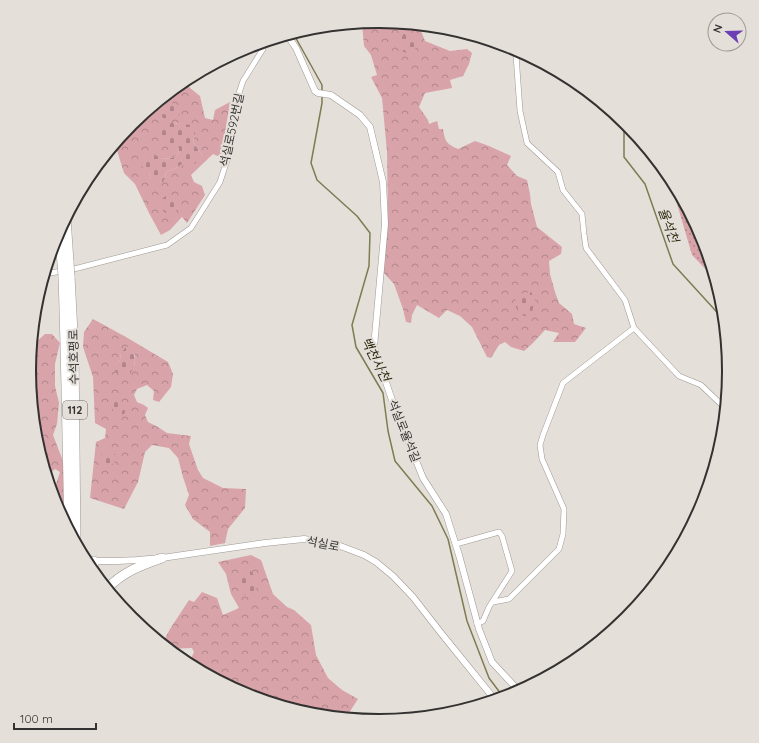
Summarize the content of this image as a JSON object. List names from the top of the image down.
{
  "streets": {
    "highway": ["수석호평로", "112"],
    "street": ["석실로592번길", "석실로율석길", "석실로"]
  },
  "water": ["율석천", "백천사천"],
  "scale_bar": "100 m",
  "north": "left"
}
